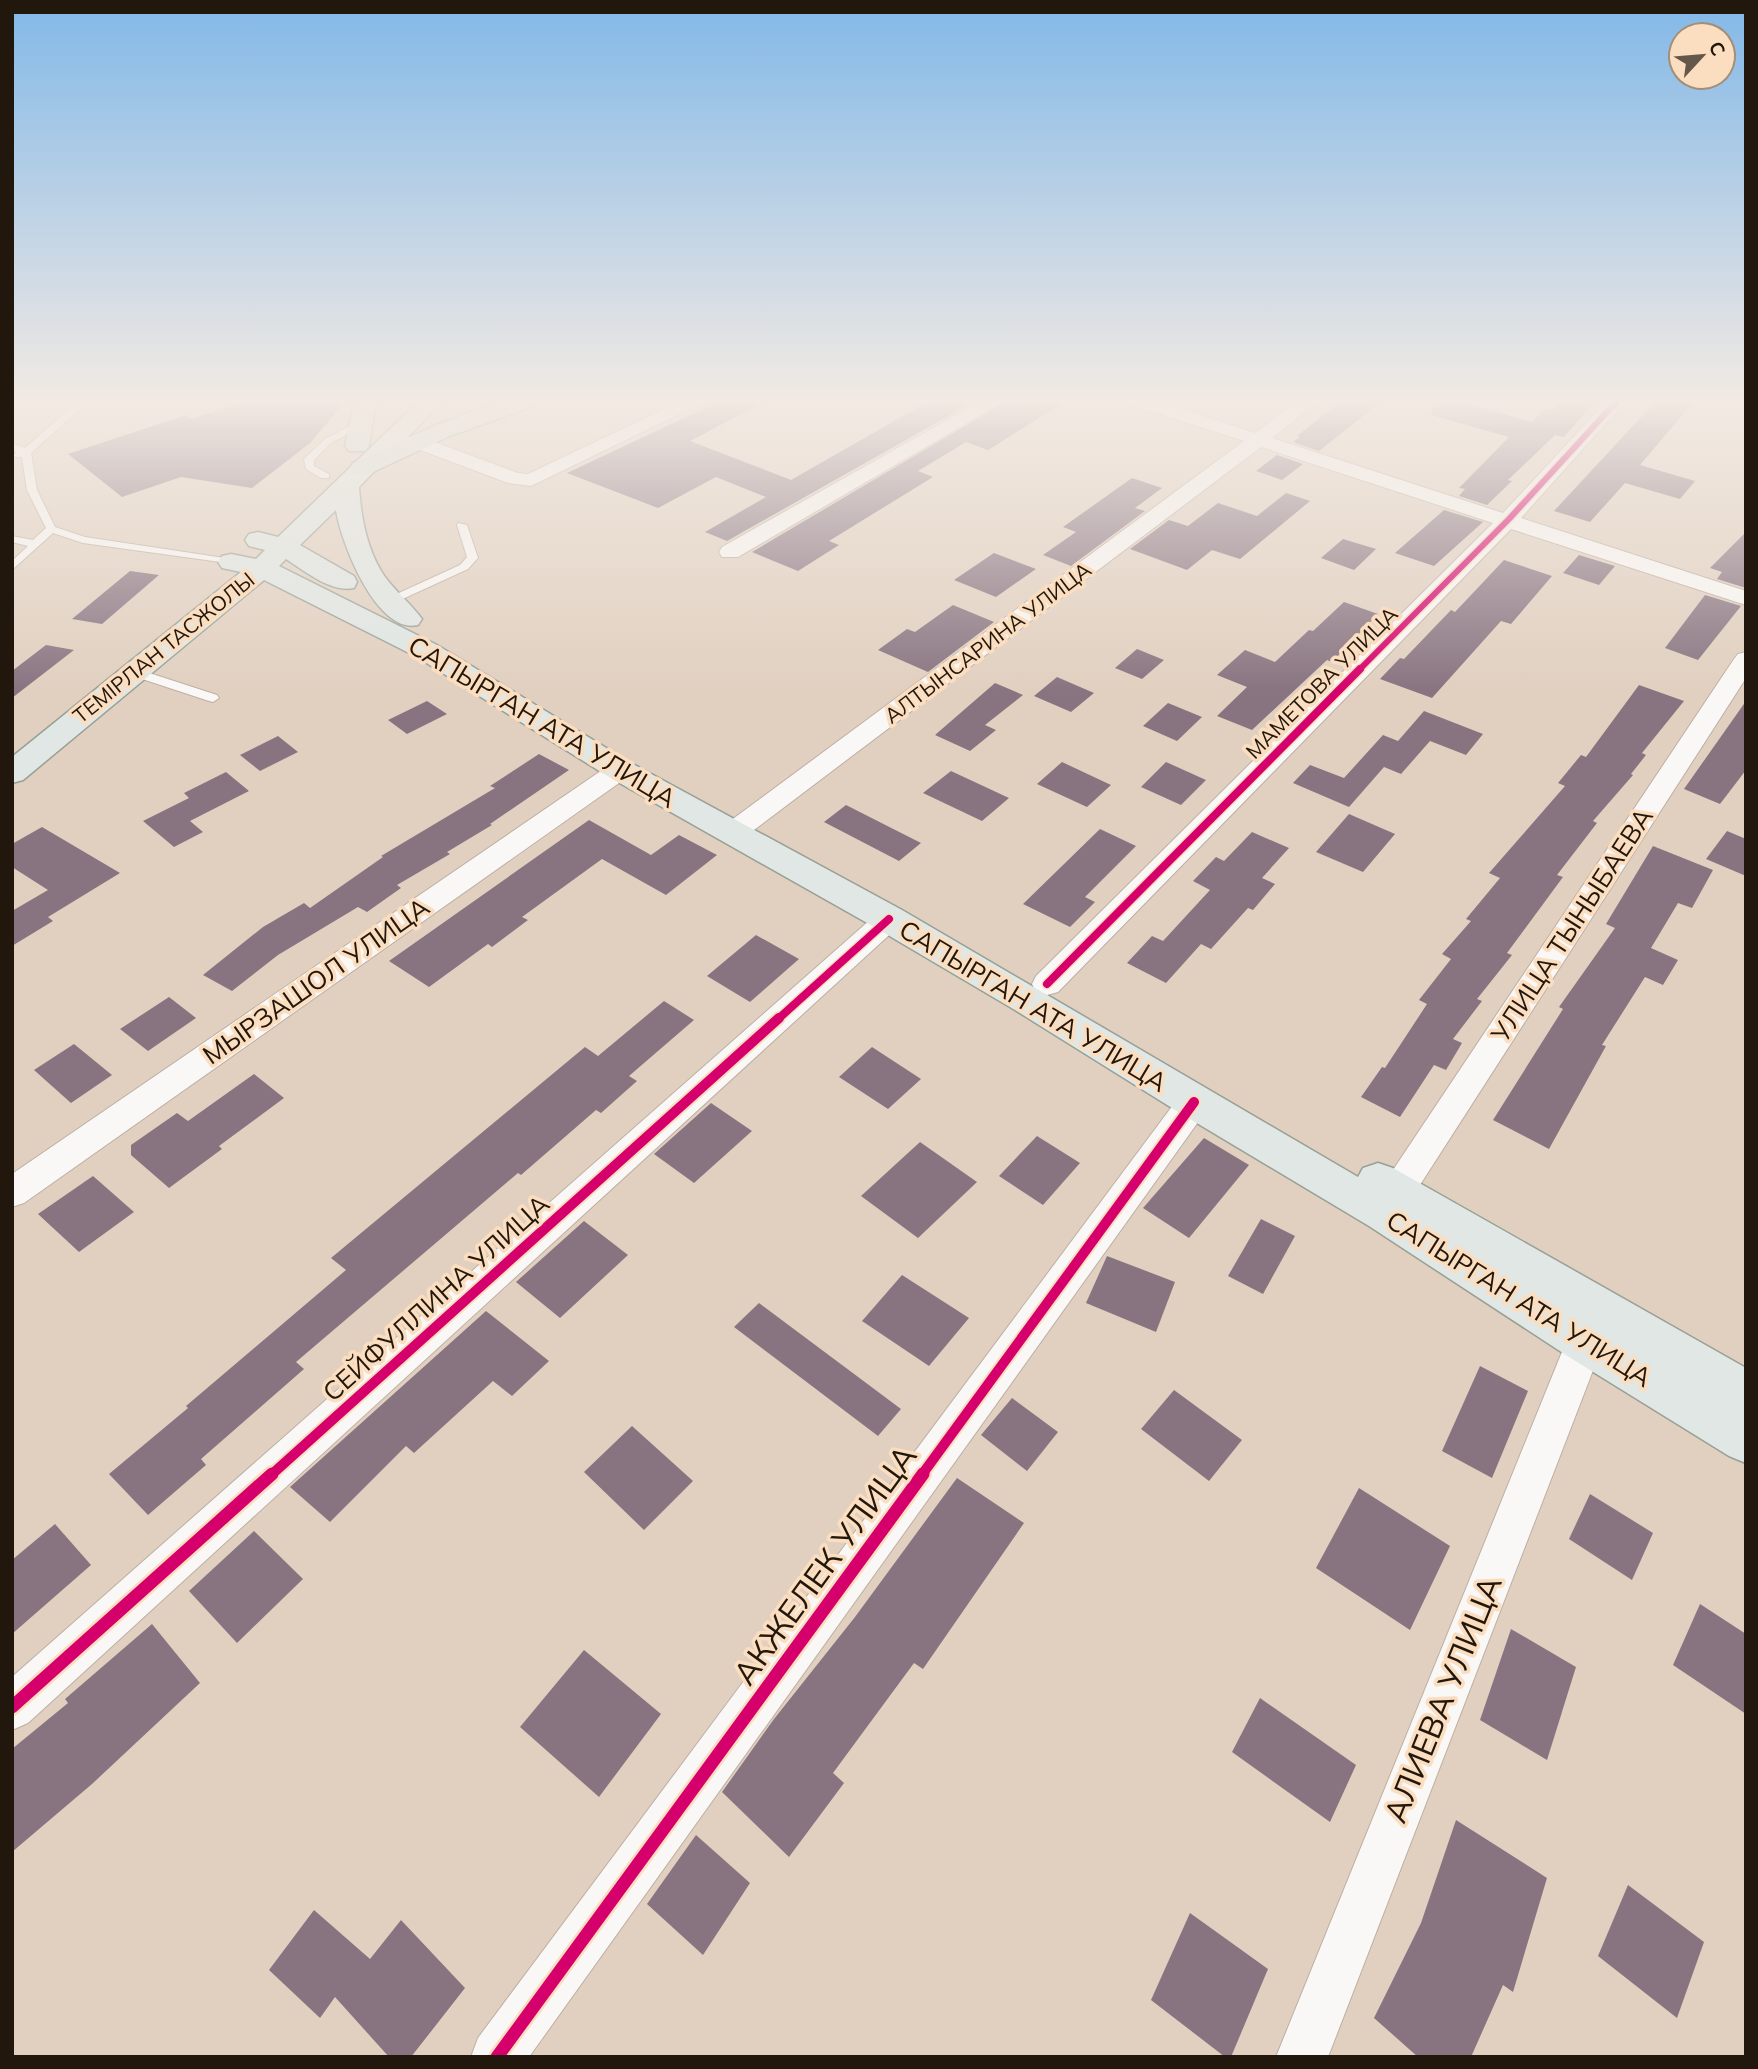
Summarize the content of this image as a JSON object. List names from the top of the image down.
{
  "streets": {
    "main road": ["ТЕМІРЛАН ТАСЖОЛЫ", "САПЫРГАН АТА УЛИЦА"],
    "street": [
      "АЛТЫНСАРИНА УЛИЦА",
      "МАМЕТОВА УЛИЦА",
      "УЛИЦА ТЫНЫБАЕВА",
      "МЫРЗАШОЛ УЛИЦА",
      "СЕЙФУЛЛИНА УЛИЦА",
      "АКЖЕЛЕК УЛИЦА",
      "АЛИЕВА УЛИЦА"
    ]
  },
  "crossings": [
    ["АЛТЫНСАРИНА УЛИЦА", "САПЫРГАН АТА УЛИЦА"],
    ["ТЕМІРЛАН ТАСЖОЛЫ", "САПЫРГАН АТА УЛИЦА"],
    ["МАМЕТОВА УЛИЦА", "САПЫРГАН АТА УЛИЦА"],
    ["САПЫРГАН АТА УЛИЦА", "УЛИЦА ТЫНЫБАЕВА"],
    ["САПЫРГАН АТА УЛИЦА", "МЫРЗАШОЛ УЛИЦА"],
    ["САПЫРГАН АТА УЛИЦА", "СЕЙФУЛЛИНА УЛИЦА"],
    ["САПЫРГАН АТА УЛИЦА", "АКЖЕЛЕК УЛИЦА"],
    ["САПЫРГАН АТА УЛИЦА", "АЛИЕВА УЛИЦА"]
  ],
  "north": "top right"
}
